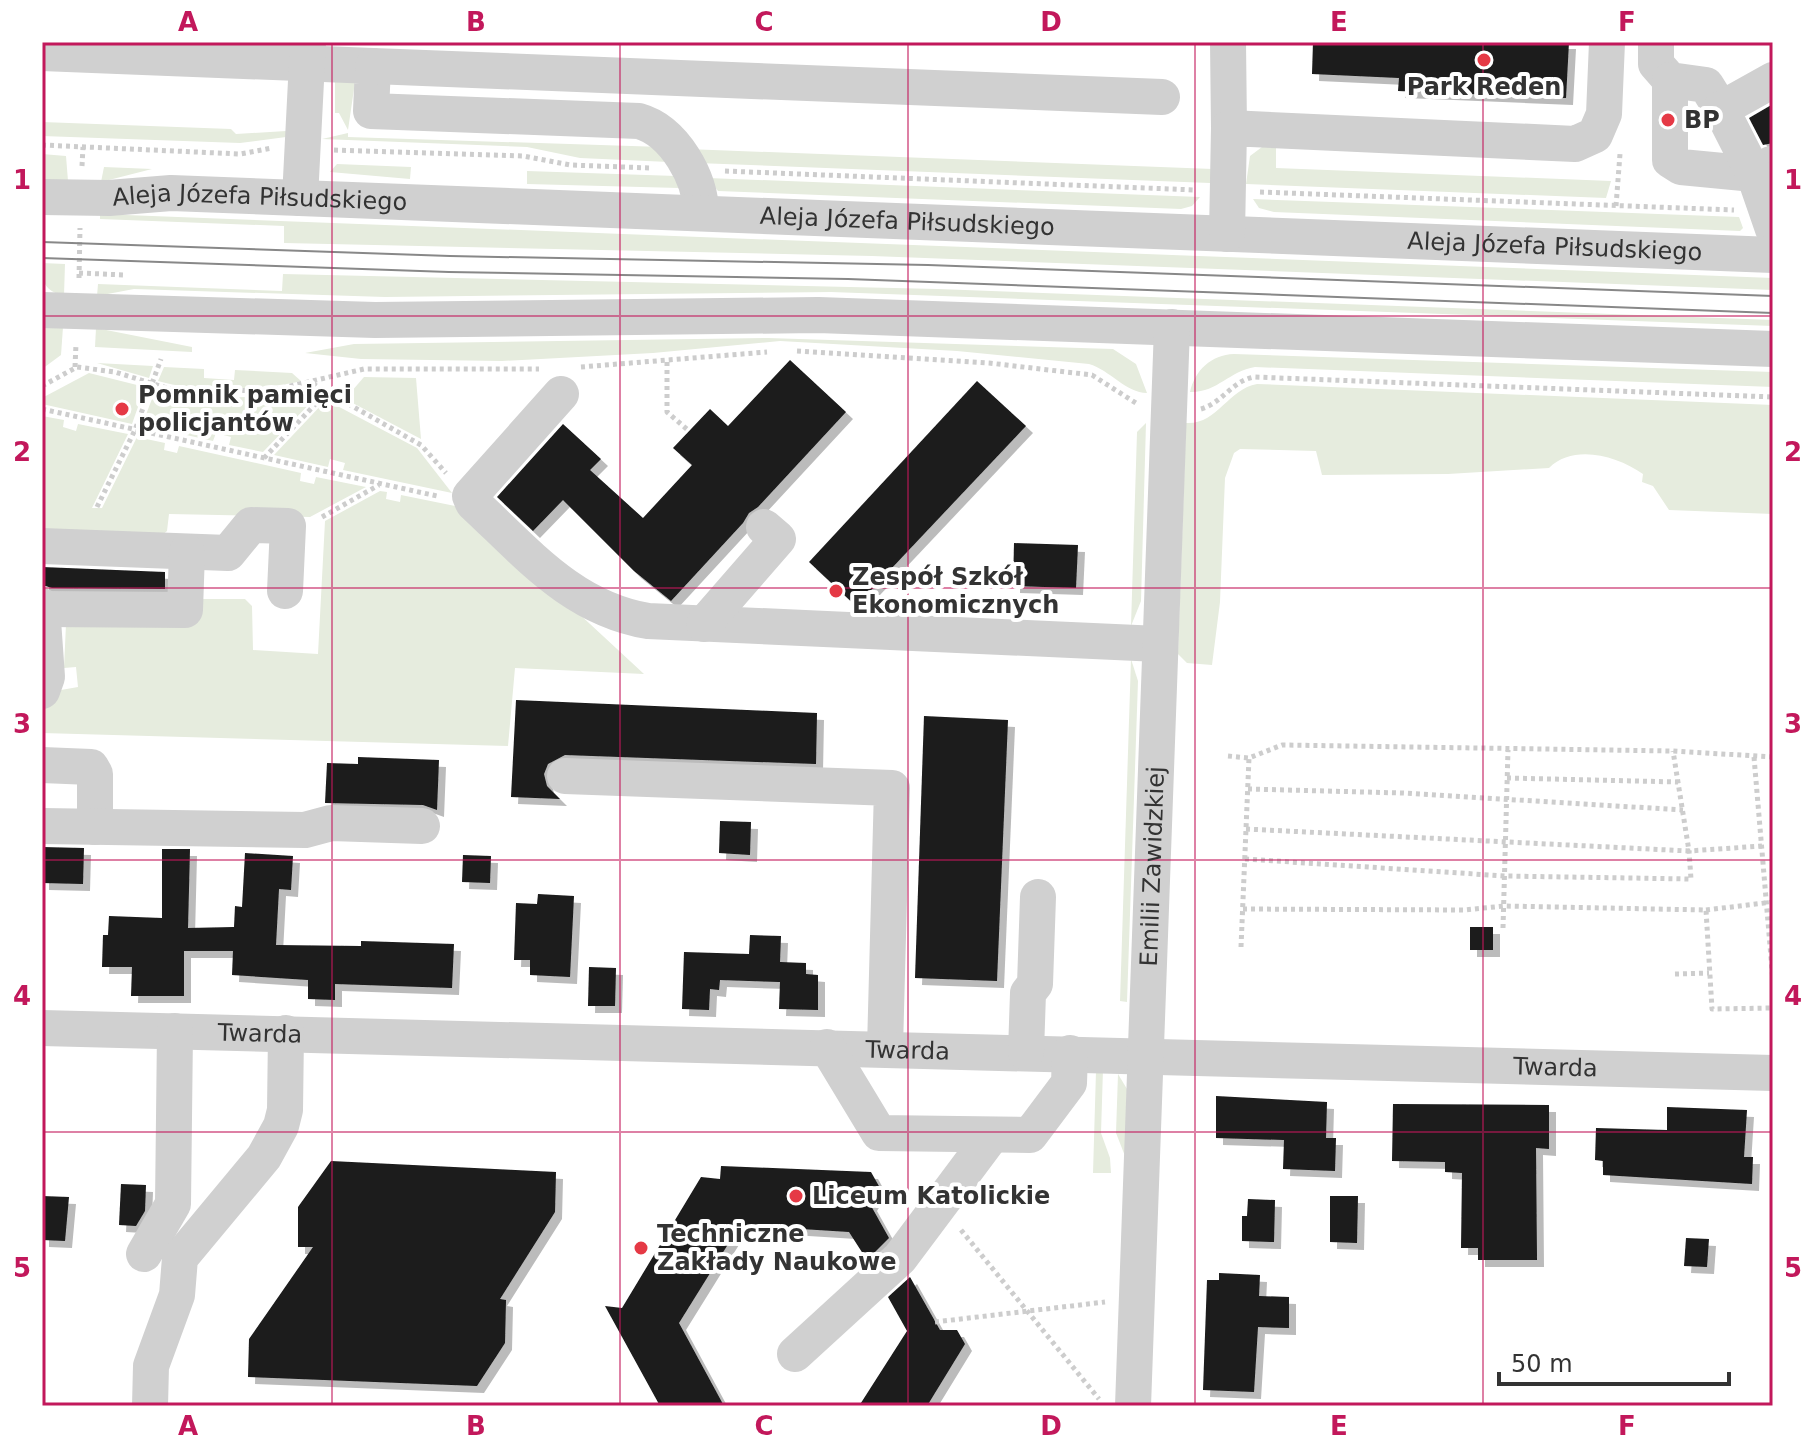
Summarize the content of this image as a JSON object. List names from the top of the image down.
{
  "streets": {
    "street": ["Aleja Józefa Piłsudskiego", "Emilii Zawidzkiej", "Twarda"]
  },
  "crossings": [
    ["Emilii Zawidzkiej", "Twarda"]
  ],
  "places": [
    "Park Reden",
    "BP",
    "Pomnik pamięci policjantów",
    "Zespół Szkół Ekonomicznych",
    "Liceum Katolickie",
    "Techniczne Zakłady Naukowe"
  ],
  "scale_bar": "50 m",
  "grid": {
    "columns": [
      "A",
      "B",
      "C",
      "D",
      "E",
      "F"
    ],
    "rows": [
      "1",
      "2",
      "3",
      "4",
      "5"
    ]
  }
}
